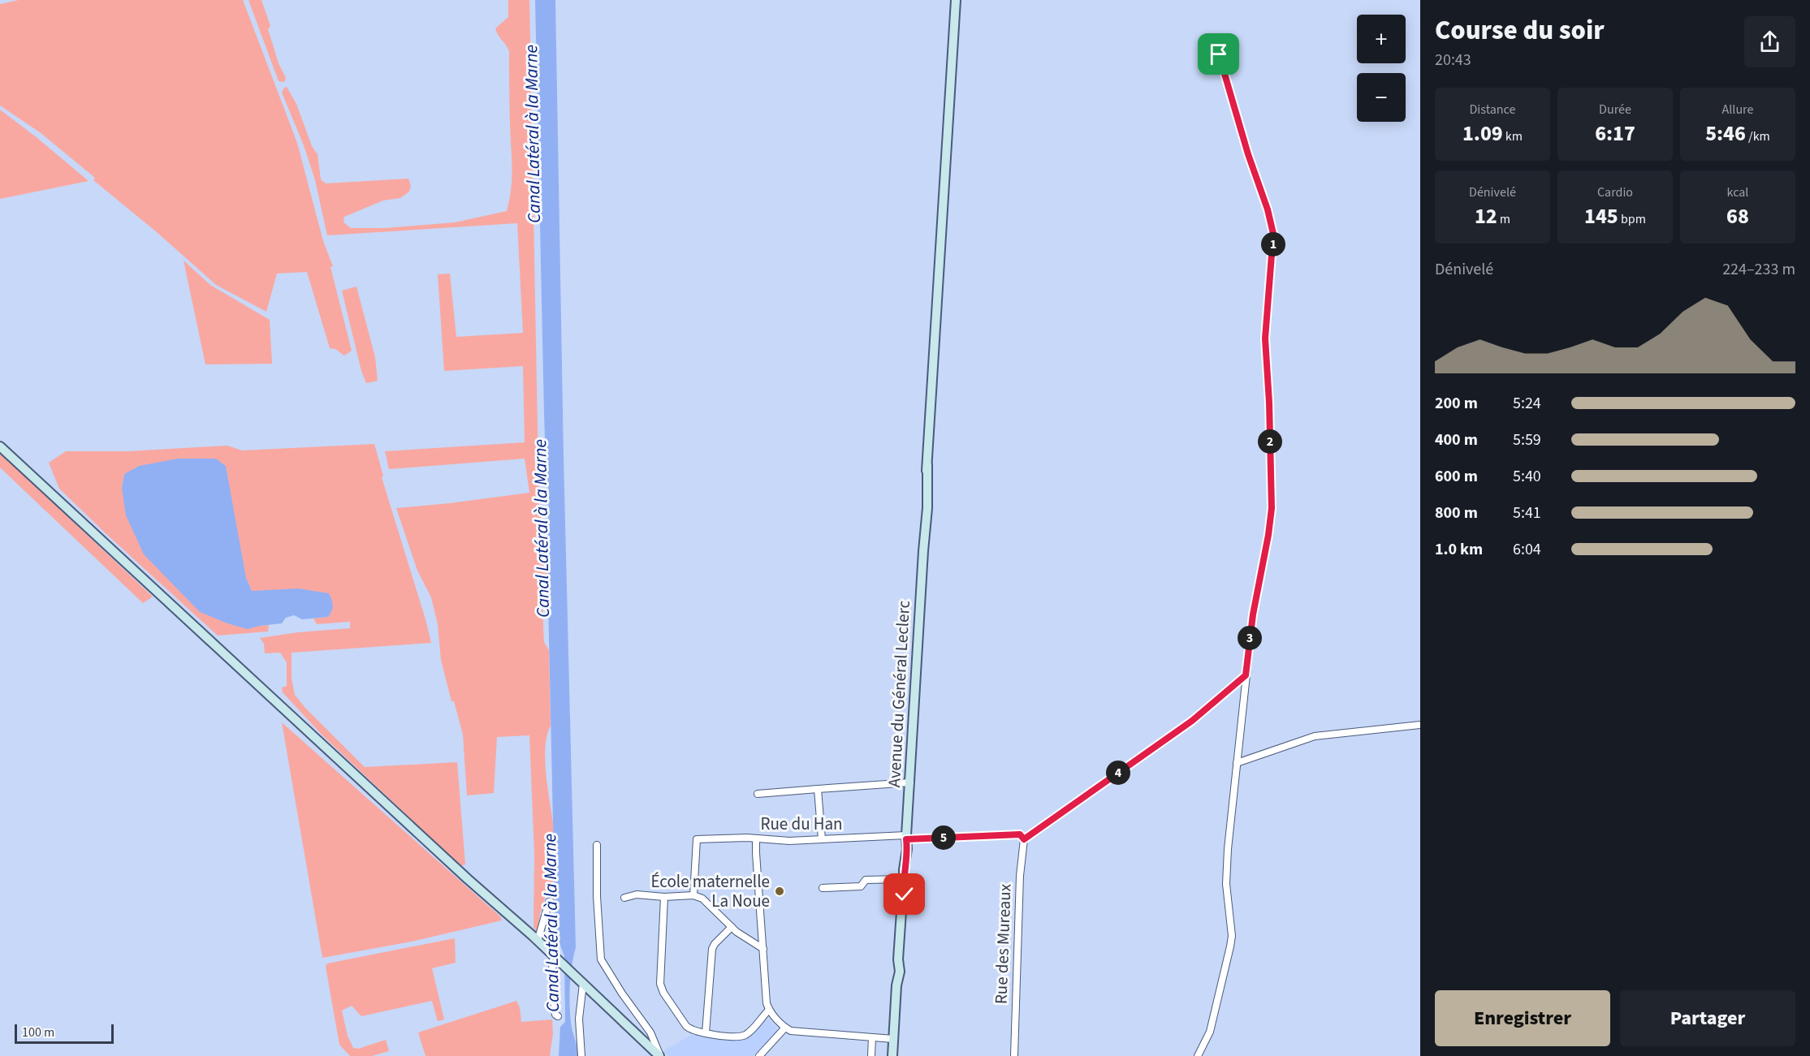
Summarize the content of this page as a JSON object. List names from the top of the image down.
{
  "streets": {
    "main road": ["Avenue du Général Leclerc"],
    "street": ["Rue du Han", "Rue des Mureaux"]
  },
  "crossings": [
    ["Avenue du Général Leclerc", "Rue du Han"],
    ["Rue du Han", "Rue des Mureaux"]
  ],
  "water": ["Canal Latéral à la Marne"],
  "places": ["École maternelle La Noue"],
  "scale_bar": "100 m",
  "page": {
    "heading": ["Course du soir", "20:43"],
    "map_buttons": ["+", "−"],
    "stats": [
      ["Distance", "1.09 km"],
      ["Durée", "6:17"],
      ["Allure", "5:46 /km"],
      ["Dénivelé", "12 m"],
      ["Cardio", "145 bpm"],
      ["kcal", "68"]
    ],
    "pins": [
      "1",
      "2",
      "3",
      "4",
      "5"
    ],
    "chart": ["Dénivelé", "224–233 m"],
    "list": [
      {
        "name": "200 m",
        "note": "5:24"
      },
      {
        "name": "400 m",
        "note": "5:59"
      },
      {
        "name": "600 m",
        "note": "5:40"
      },
      {
        "name": "800 m",
        "note": "5:41"
      },
      {
        "name": "1.0 km",
        "note": "6:04"
      }
    ],
    "buttons": ["Enregistrer", "Partager"],
    "scale": "100 m"
  }
}
